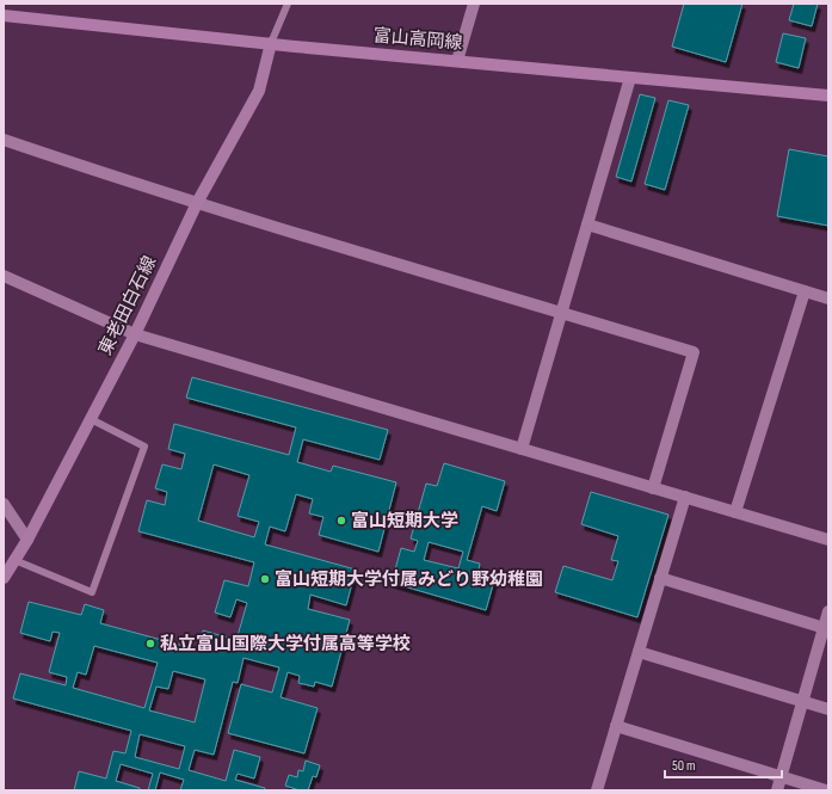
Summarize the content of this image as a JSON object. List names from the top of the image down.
{
  "streets": {
    "main road": ["富山高岡線", "東老田白石線"]
  },
  "crossings": [
    ["富山高岡線", "東老田白石線"]
  ],
  "places": ["富山短期大学", "富山短期大学付属みどり野幼稚園", "私立富山国際大学付属高等学校"],
  "scale_bar": "50 m"
}
